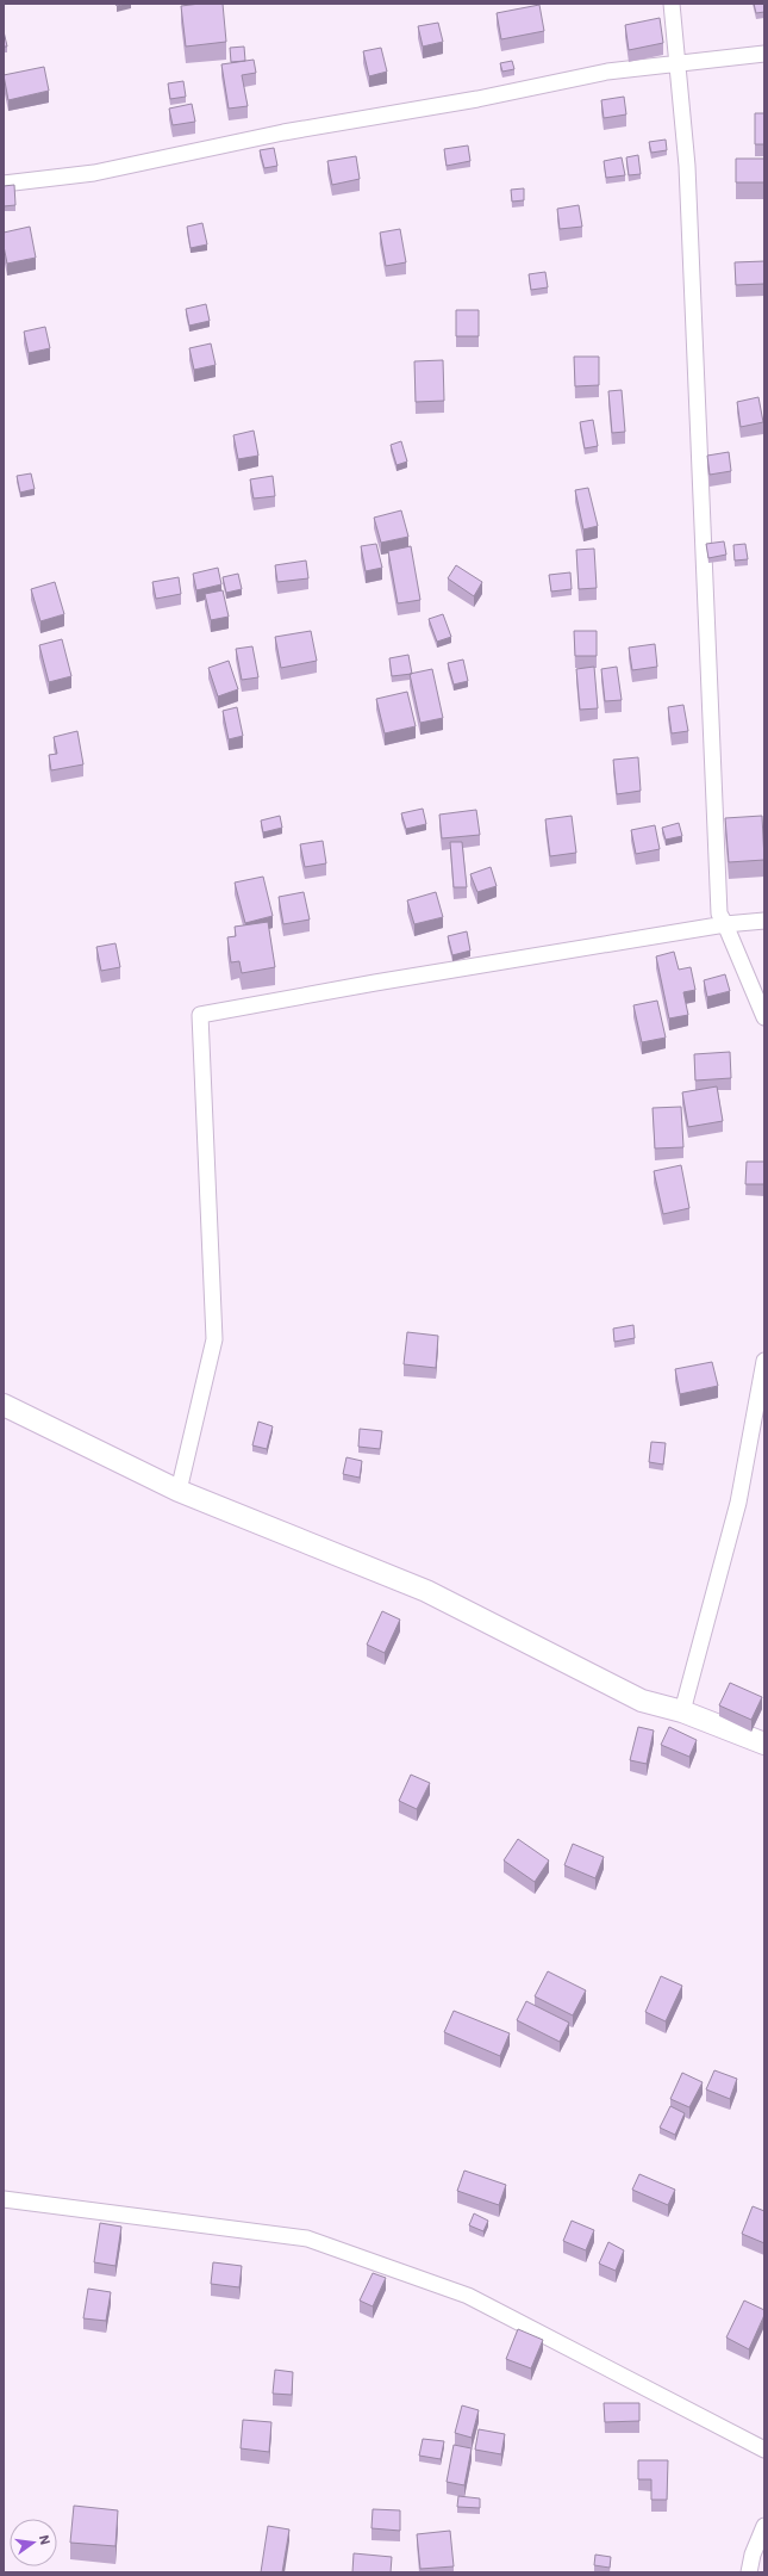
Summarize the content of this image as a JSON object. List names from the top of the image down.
{
  "north": "right"
}
